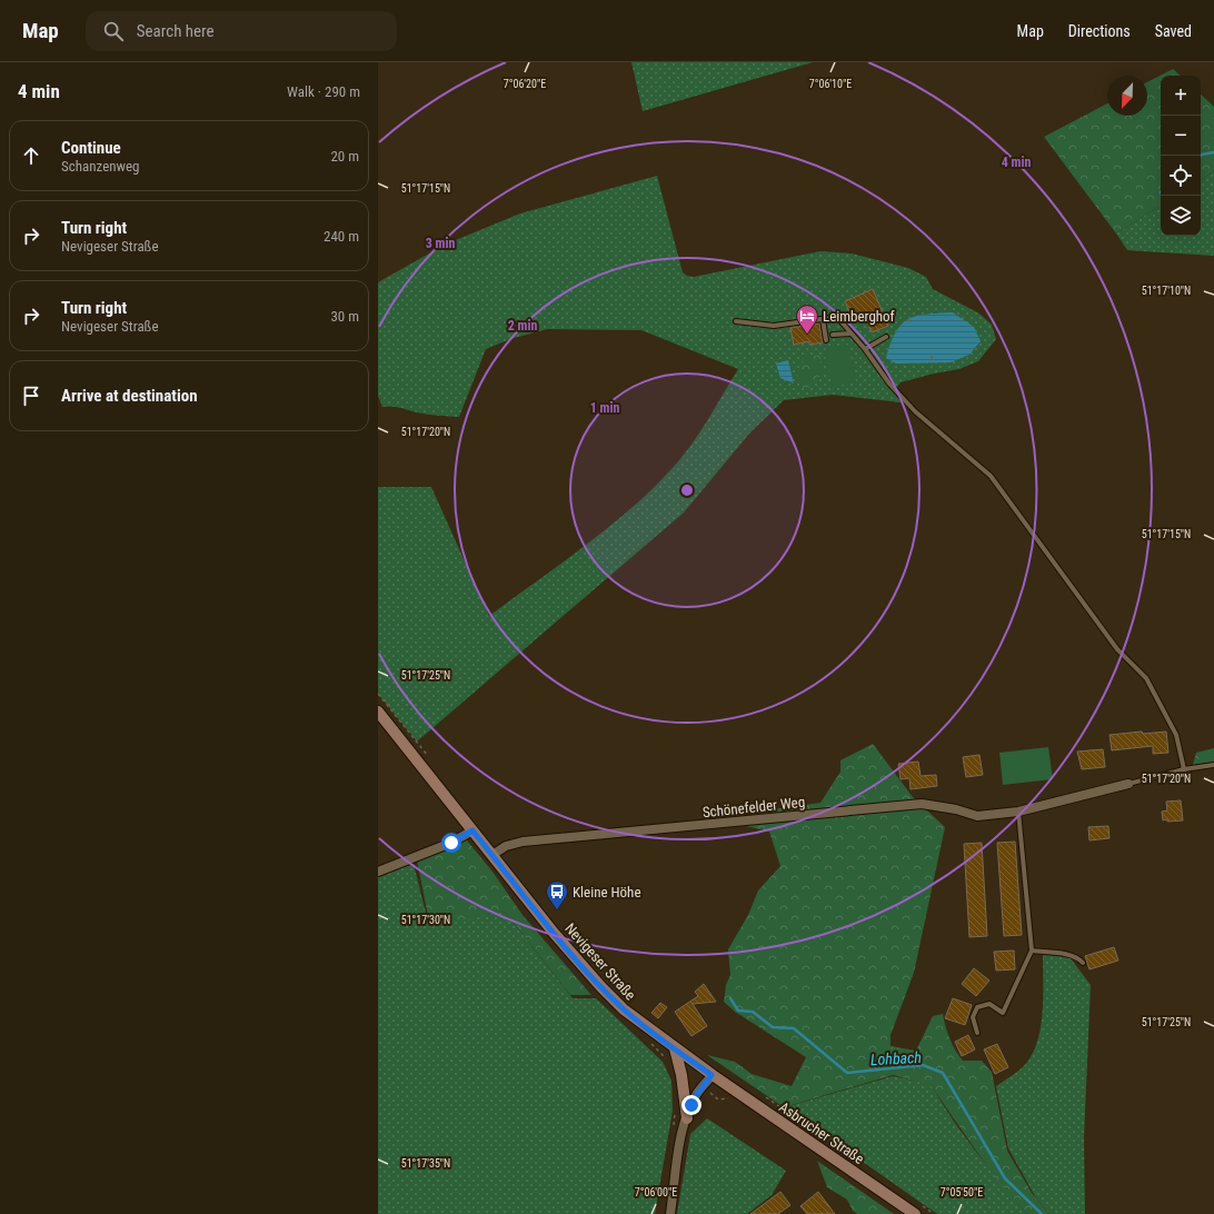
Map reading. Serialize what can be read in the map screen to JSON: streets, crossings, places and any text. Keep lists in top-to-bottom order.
{
  "streets": {
    "main road": ["Nevigeser Straße", "Asbrucher Straße"],
    "street": ["Schönefelder Weg"]
  },
  "crossings": [
    ["Schönefelder Weg", "Nevigeser Straße"],
    ["Nevigeser Straße", "Asbrucher Straße"]
  ],
  "water": ["Lohbach"],
  "places": {
    "hotel": ["Leimberghof"],
    "bus stop": ["Kleine Höhe"]
  },
  "north": "bottom left",
  "page": {
    "header": "Map",
    "search": "Search here",
    "nav": ["Map", "Directions", "Saved"],
    "heading": ["4 min", "Walk · 290 m"],
    "map_buttons": ["+", "−"],
    "list": [
      ["Continue", "Schanzenweg", "20 m"],
      ["Turn right", "Nevigeser Straße", "240 m"],
      ["Turn right", "Nevigeser Straße", "30 m"],
      "Arrive at destination"
    ]
  },
  "coordinates": [
    "7°06'10\"E",
    "7°06'20\"E",
    "51°17'15\"N",
    "51°17'10\"N",
    "51°17'20\"N",
    "51°17'25\"N",
    "51°17'30\"N",
    "51°17'35\"N",
    "7°06'00\"E",
    "7°05'50\"E"
  ],
  "rings": [
    "4 min",
    "3 min",
    "2 min",
    "1 min"
  ]
}
